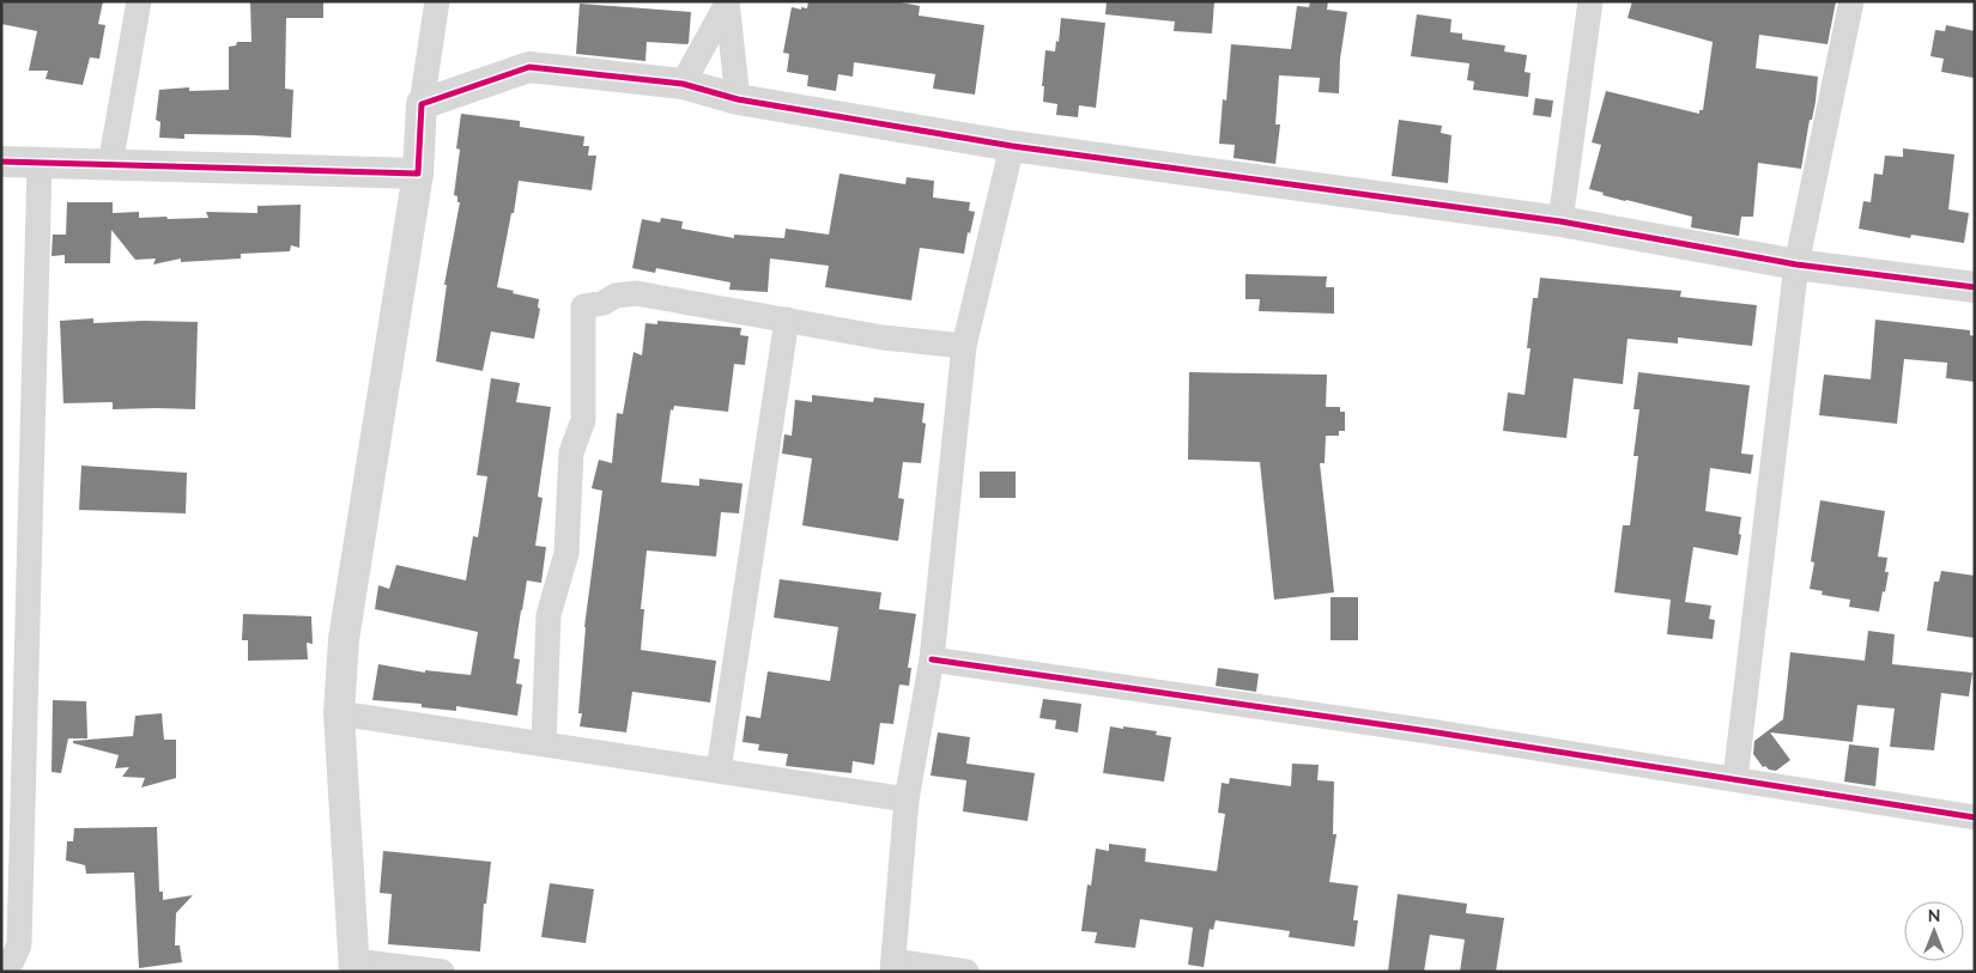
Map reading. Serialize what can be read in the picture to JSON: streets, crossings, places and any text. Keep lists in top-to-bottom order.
{
  "north": "top"
}
